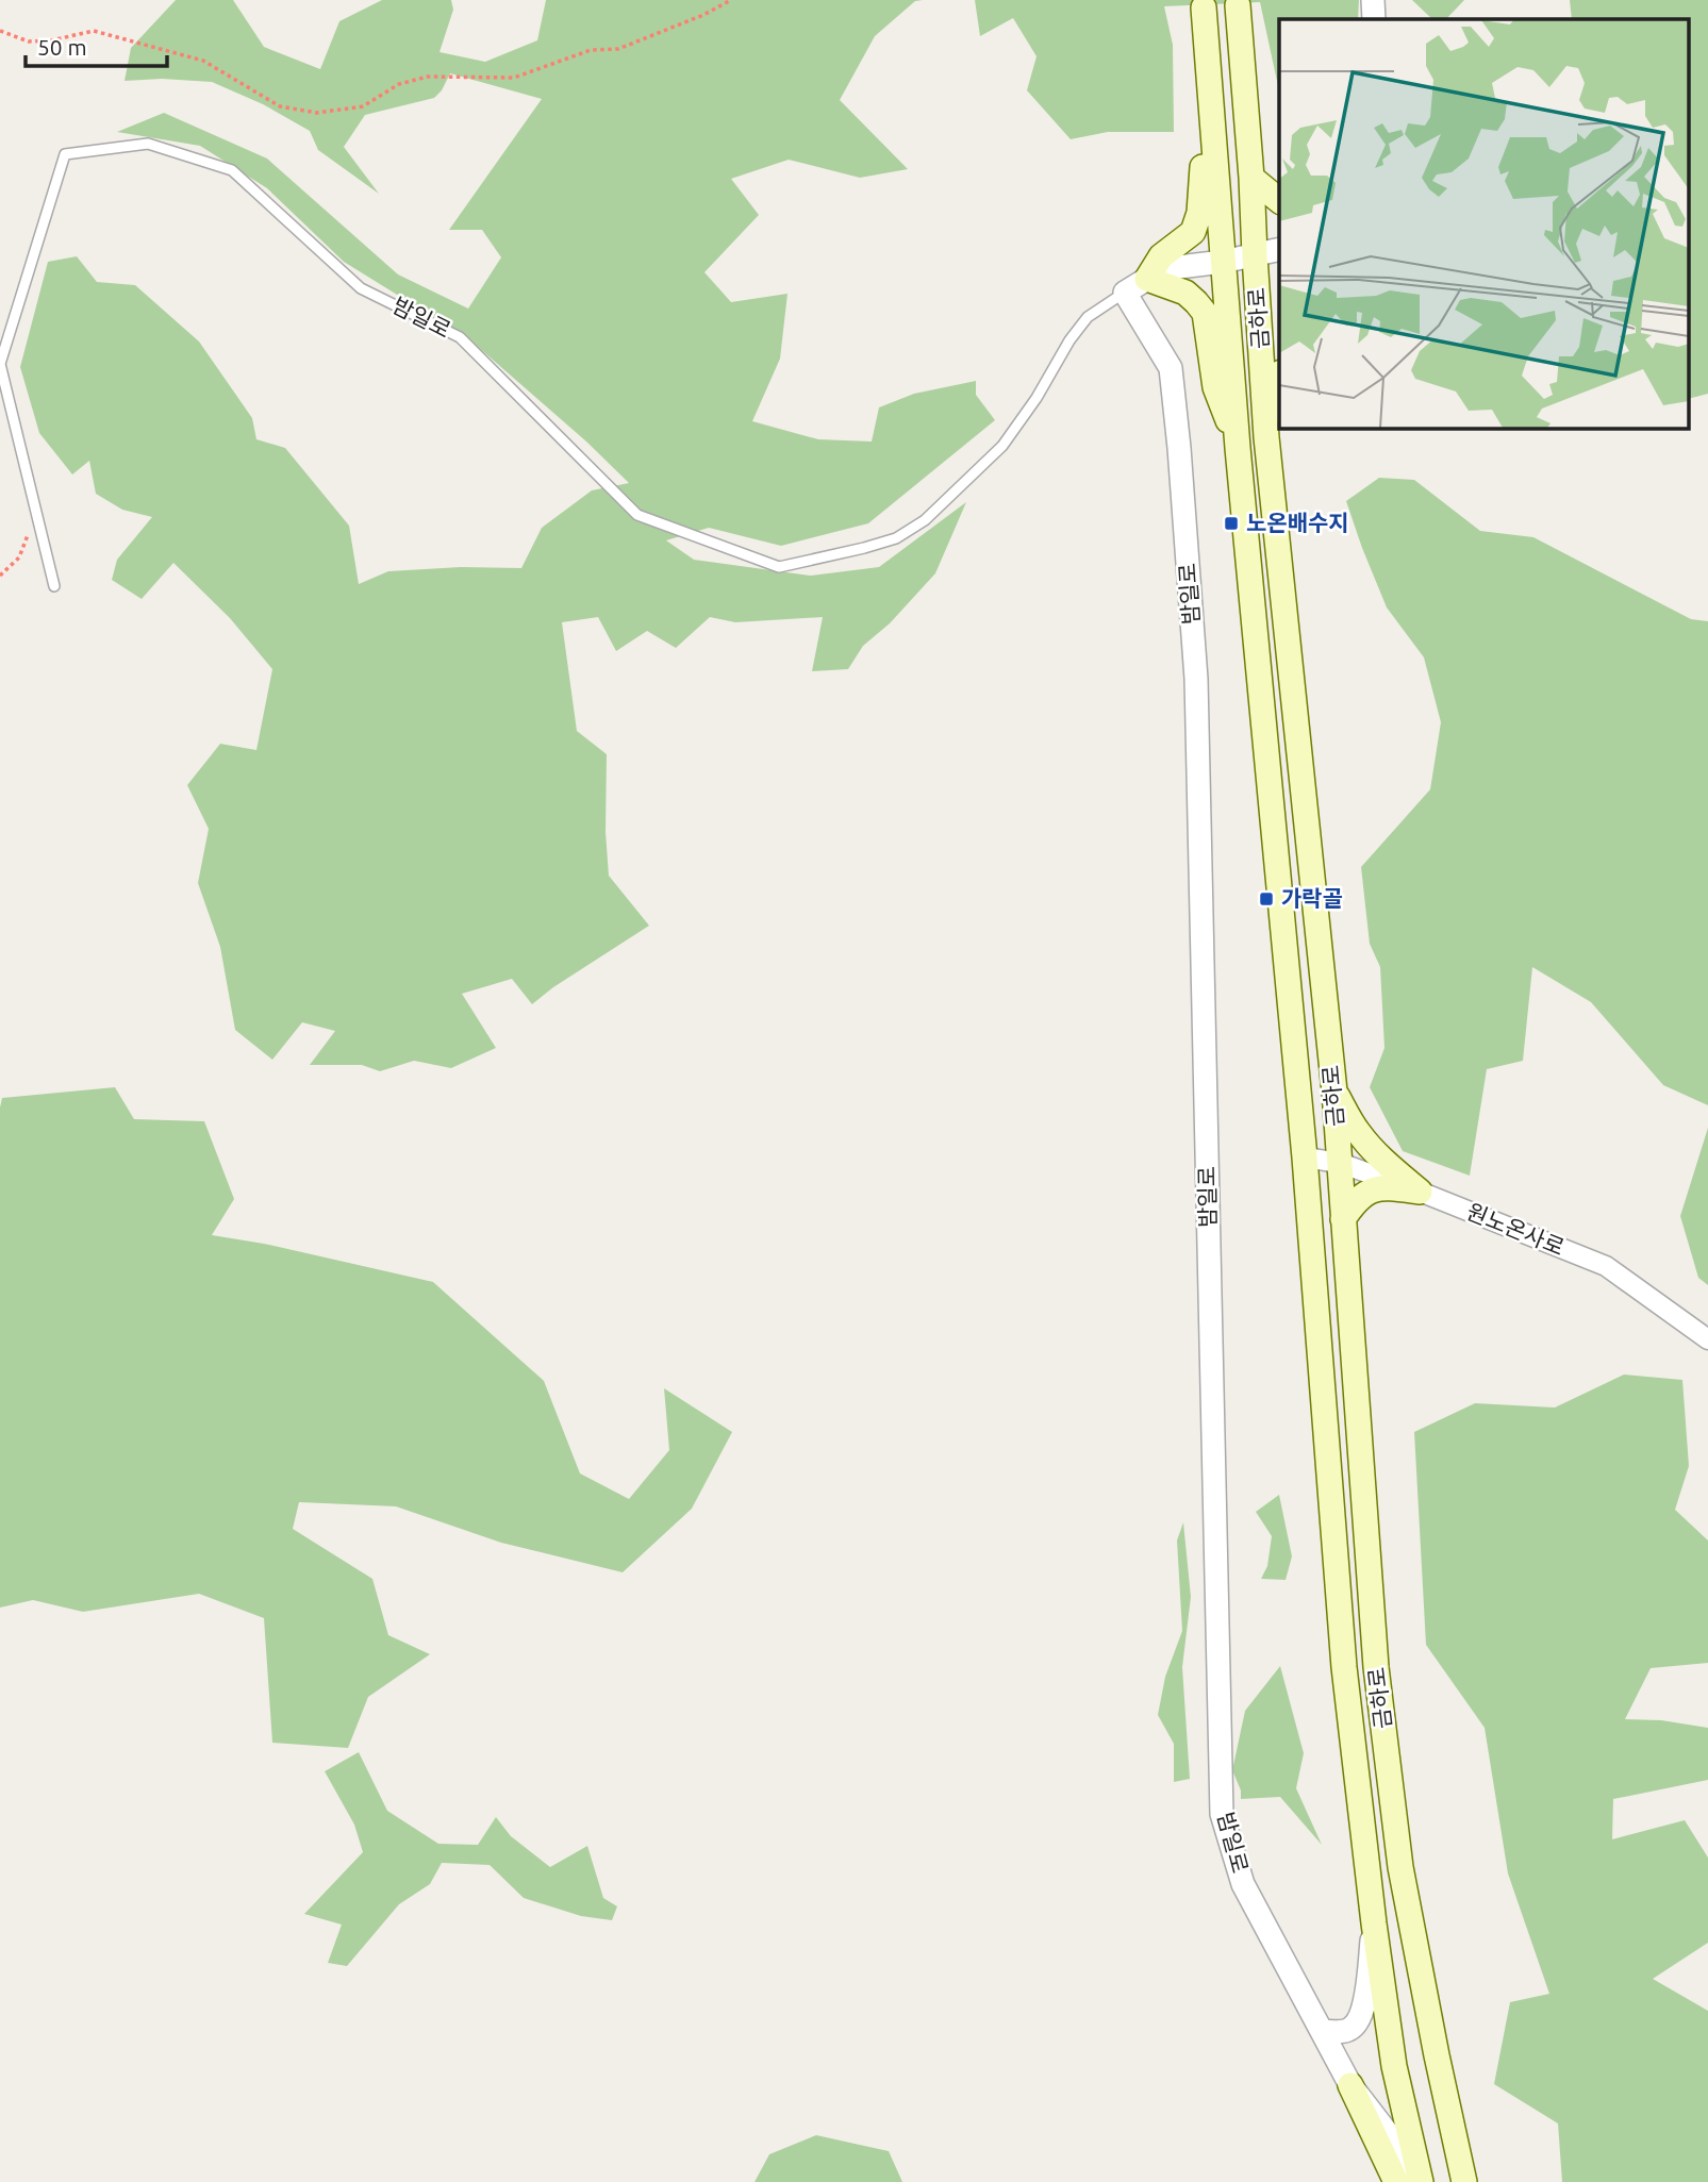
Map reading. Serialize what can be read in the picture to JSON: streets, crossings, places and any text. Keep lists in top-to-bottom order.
{
  "streets": {
    "main road": ["금하로"],
    "street": ["밤일로", "원노온사로"]
  },
  "crossings": [
    ["밤일로", "금하로"],
    ["금하로", "원노온사로"]
  ],
  "places": {
    "transit": ["노온배수지", "가락골"]
  },
  "scale_bar": "50 m"
}
